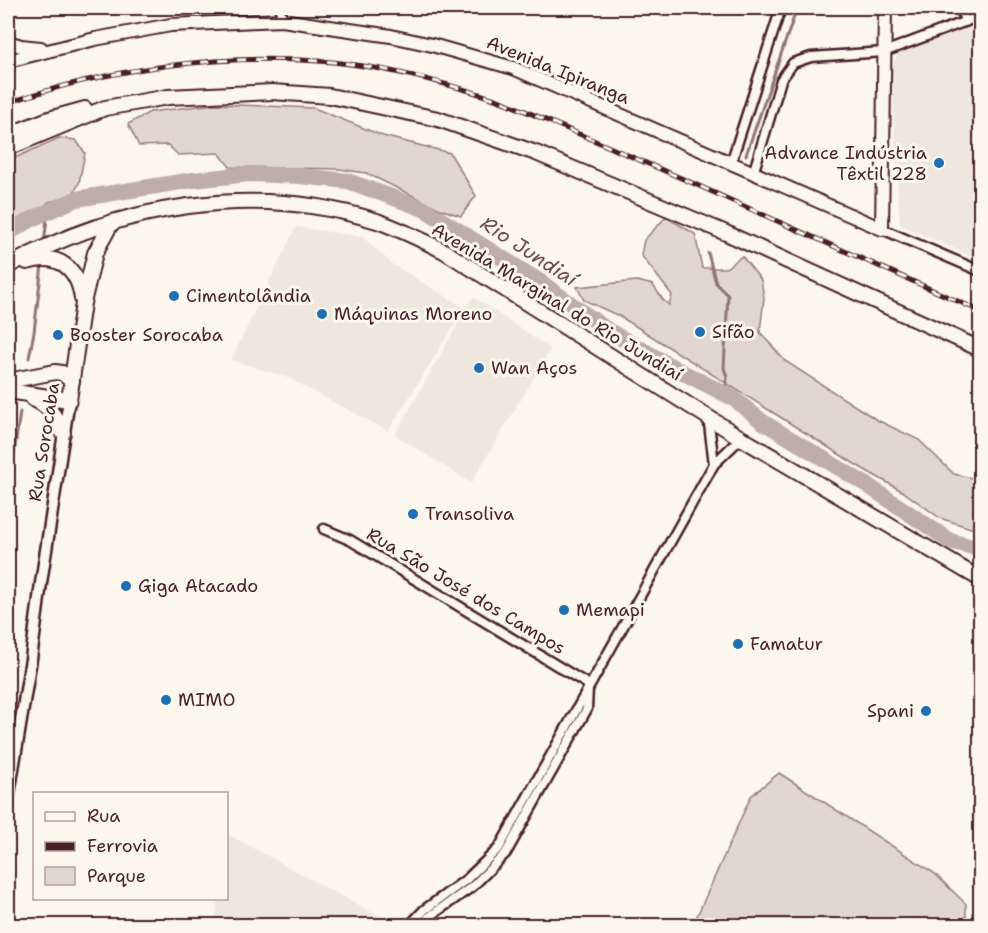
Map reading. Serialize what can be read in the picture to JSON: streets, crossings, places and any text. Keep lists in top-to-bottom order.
{
  "streets": {
    "main road": ["Avenida Ipiranga", "Avenida Marginal do Rio Jundiaí", "Rua Sorocaba"],
    "street": ["Rua São José dos Campos"]
  },
  "crossings": [
    ["Avenida Marginal do Rio Jundiaí", "Rua Sorocaba"]
  ],
  "water": ["Rio Jundiaí"],
  "places": [
    "Advance Indústria Têxtil 228",
    "Cimentolândia",
    "Máquinas Moreno",
    "Sifão",
    "Booster Sorocaba",
    "Wan Aços",
    "Transoliva",
    "Giga Atacado",
    "Memapi",
    "Famatur",
    "MIMO",
    "Spani"
  ],
  "legend": ["Rua", "Ferrovia", "Parque"]
}
